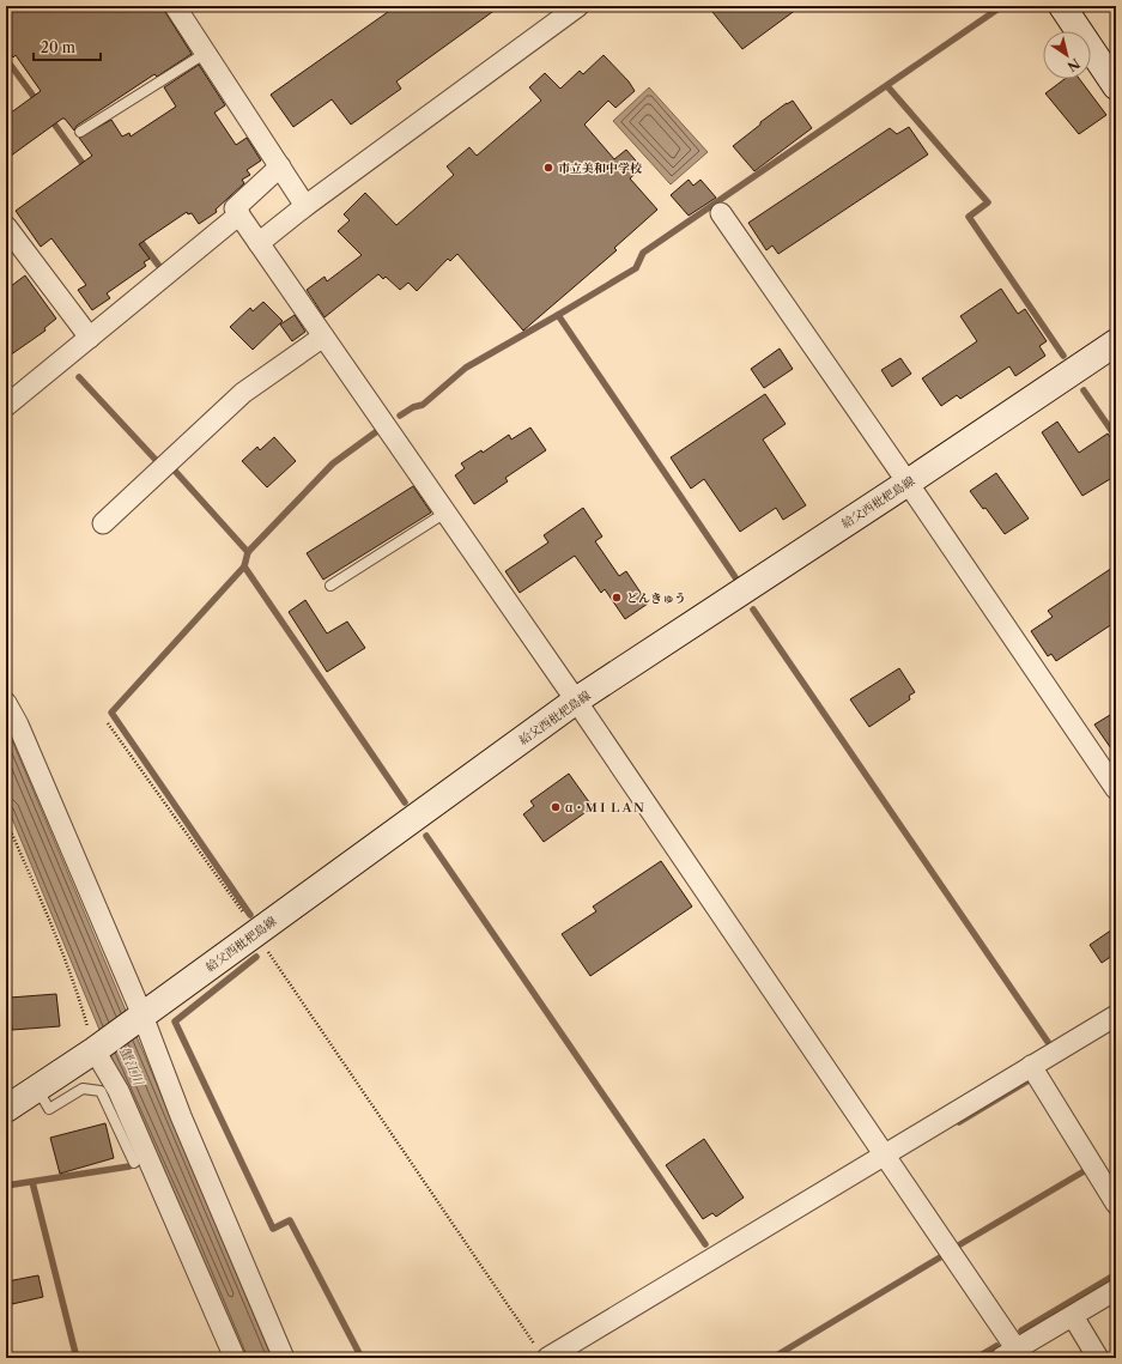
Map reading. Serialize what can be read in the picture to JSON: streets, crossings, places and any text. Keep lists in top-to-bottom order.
{
  "streets": {
    "main road": ["給父西枇杷島線"]
  },
  "water": ["蟹江川"],
  "places": ["市立美和中学校", "どんきゅう", "α・ＭＩＬＡＮ"],
  "scale_bar": "20 m",
  "north": "bottom right"
}
